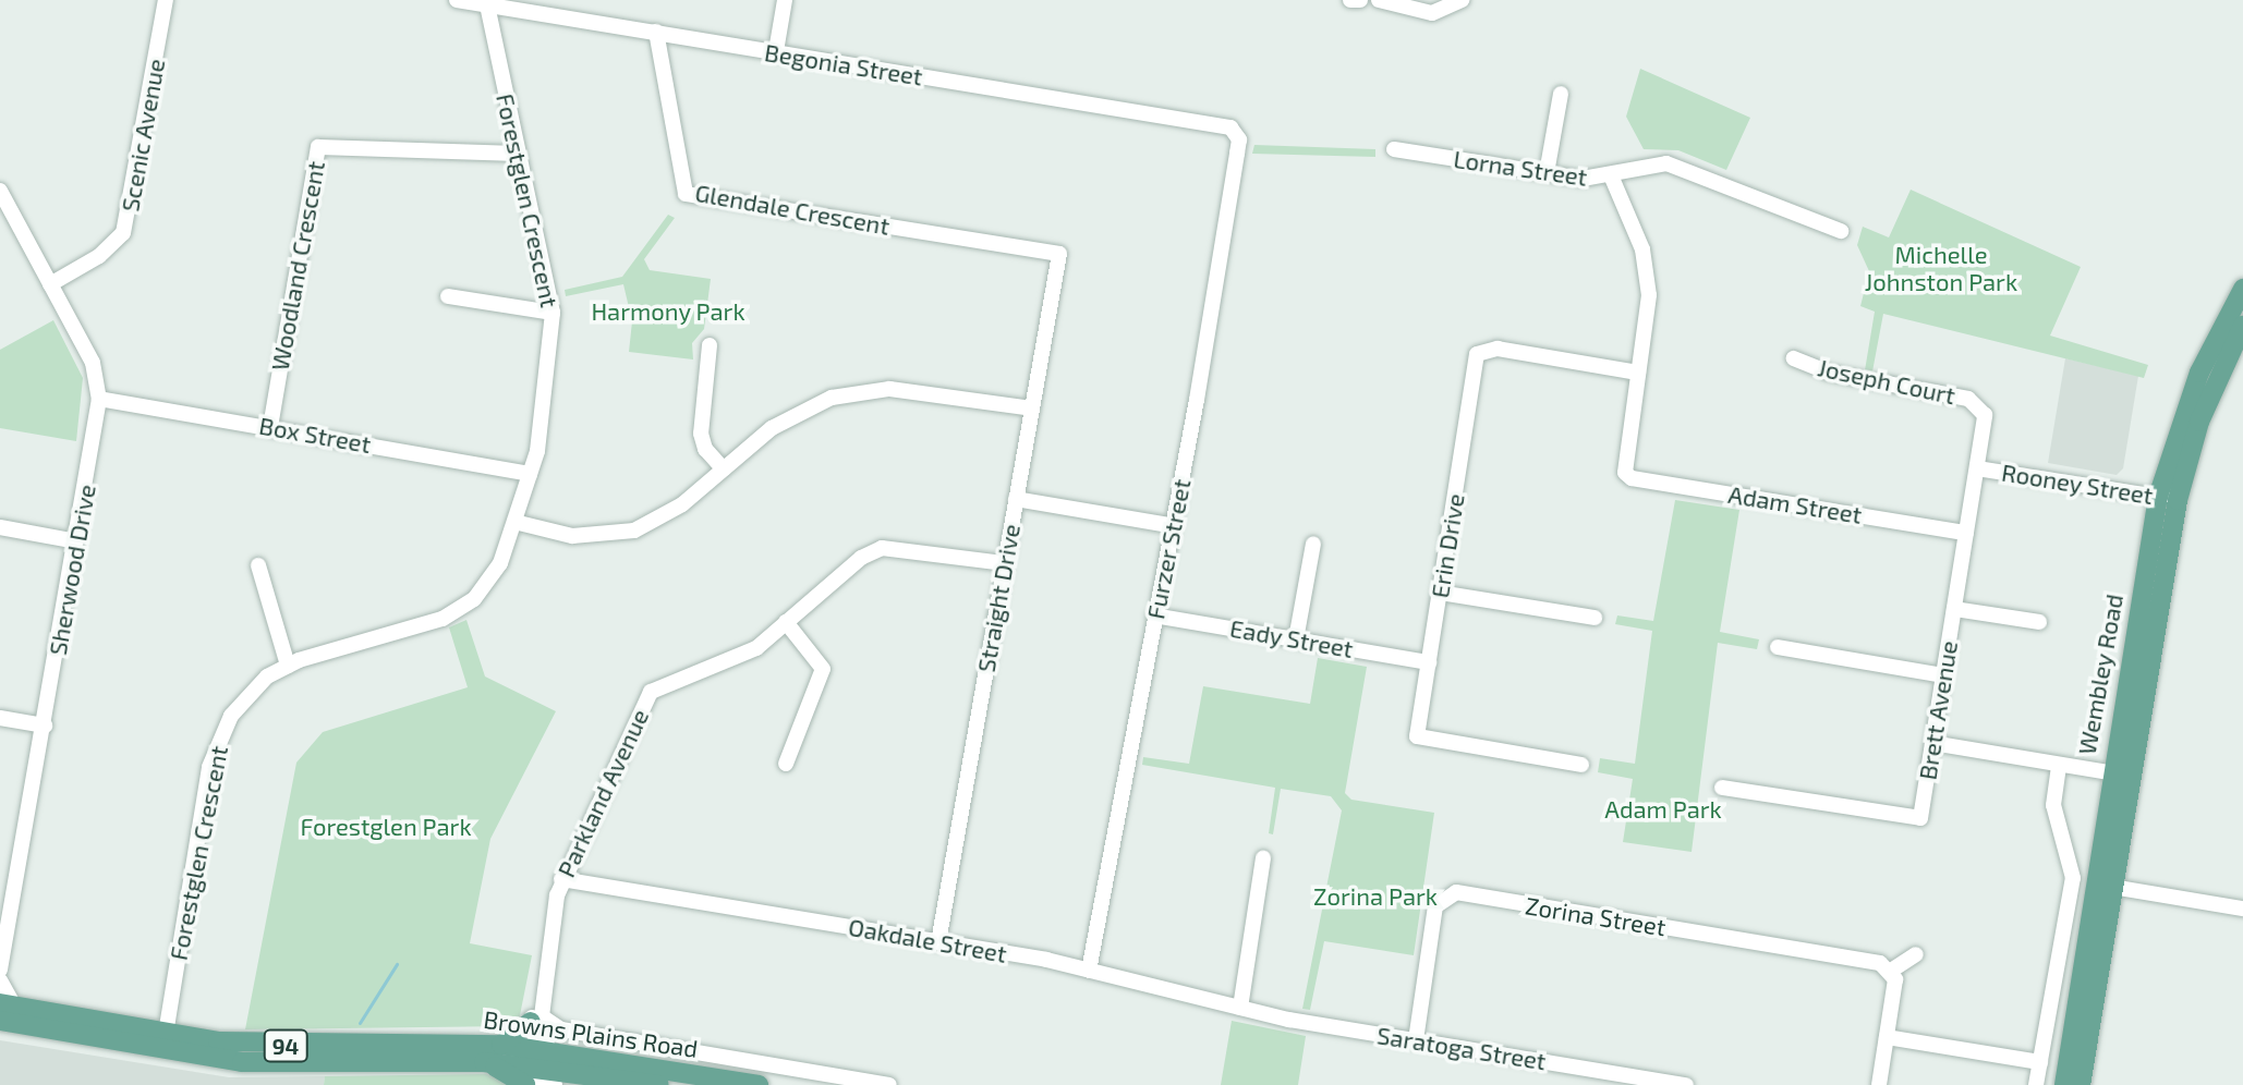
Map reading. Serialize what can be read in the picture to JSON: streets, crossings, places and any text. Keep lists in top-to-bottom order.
{
  "streets": {
    "main road": ["Wembley Road", "Browns Plains Road", "94"],
    "street": [
      "Begonia Street",
      "Scenic Avenue",
      "Lorna Street",
      "Forestglen Crescent",
      "Glendale Crescent",
      "Woodland Crescent",
      "Joseph Court",
      "Box Street",
      "Rooney Street",
      "Adam Street",
      "Erin Drive",
      "Furzer Street",
      "Sherwood Drive",
      "Straight Drive",
      "Eady Street",
      "Brett Avenue",
      "Parkland Avenue",
      "Zorina Street",
      "Oakdale Street",
      "Saratoga Street"
    ]
  },
  "crossings": [
    ["Begonia Street", "Forestglen Crescent"],
    ["Begonia Street", "Glendale Crescent"],
    ["Begonia Street", "Furzer Street"],
    ["Scenic Avenue", "Sherwood Drive"],
    ["Lorna Street", "Adam Street"],
    ["Forestglen Crescent", "Woodland Crescent"],
    ["Forestglen Crescent", "Box Street"],
    ["Forestglen Crescent", "Browns Plains Road"],
    ["Glendale Crescent", "Straight Drive"],
    ["Woodland Crescent", "Box Street"],
    ["Joseph Court", "Brett Avenue"],
    ["Box Street", "Sherwood Drive"],
    ["Rooney Street", "Wembley Road"],
    ["Rooney Street", "Brett Avenue"],
    ["Adam Street", "Erin Drive"],
    ["Adam Street", "Brett Avenue"],
    ["Erin Drive", "Eady Street"],
    ["Furzer Street", "Eady Street"],
    ["Furzer Street", "Oakdale Street"],
    ["Straight Drive", "Parkland Avenue"],
    ["Straight Drive", "Oakdale Street"],
    ["Parkland Avenue", "Oakdale Street"],
    ["Parkland Avenue", "Browns Plains Road"],
    ["Zorina Street", "Saratoga Street"],
    ["Oakdale Street", "Saratoga Street"]
  ],
  "parks": [
    "Michelle Johnston Park",
    "Harmony Park",
    "Adam Park",
    "Forestglen Park",
    "Zorina Park"
  ]
}
